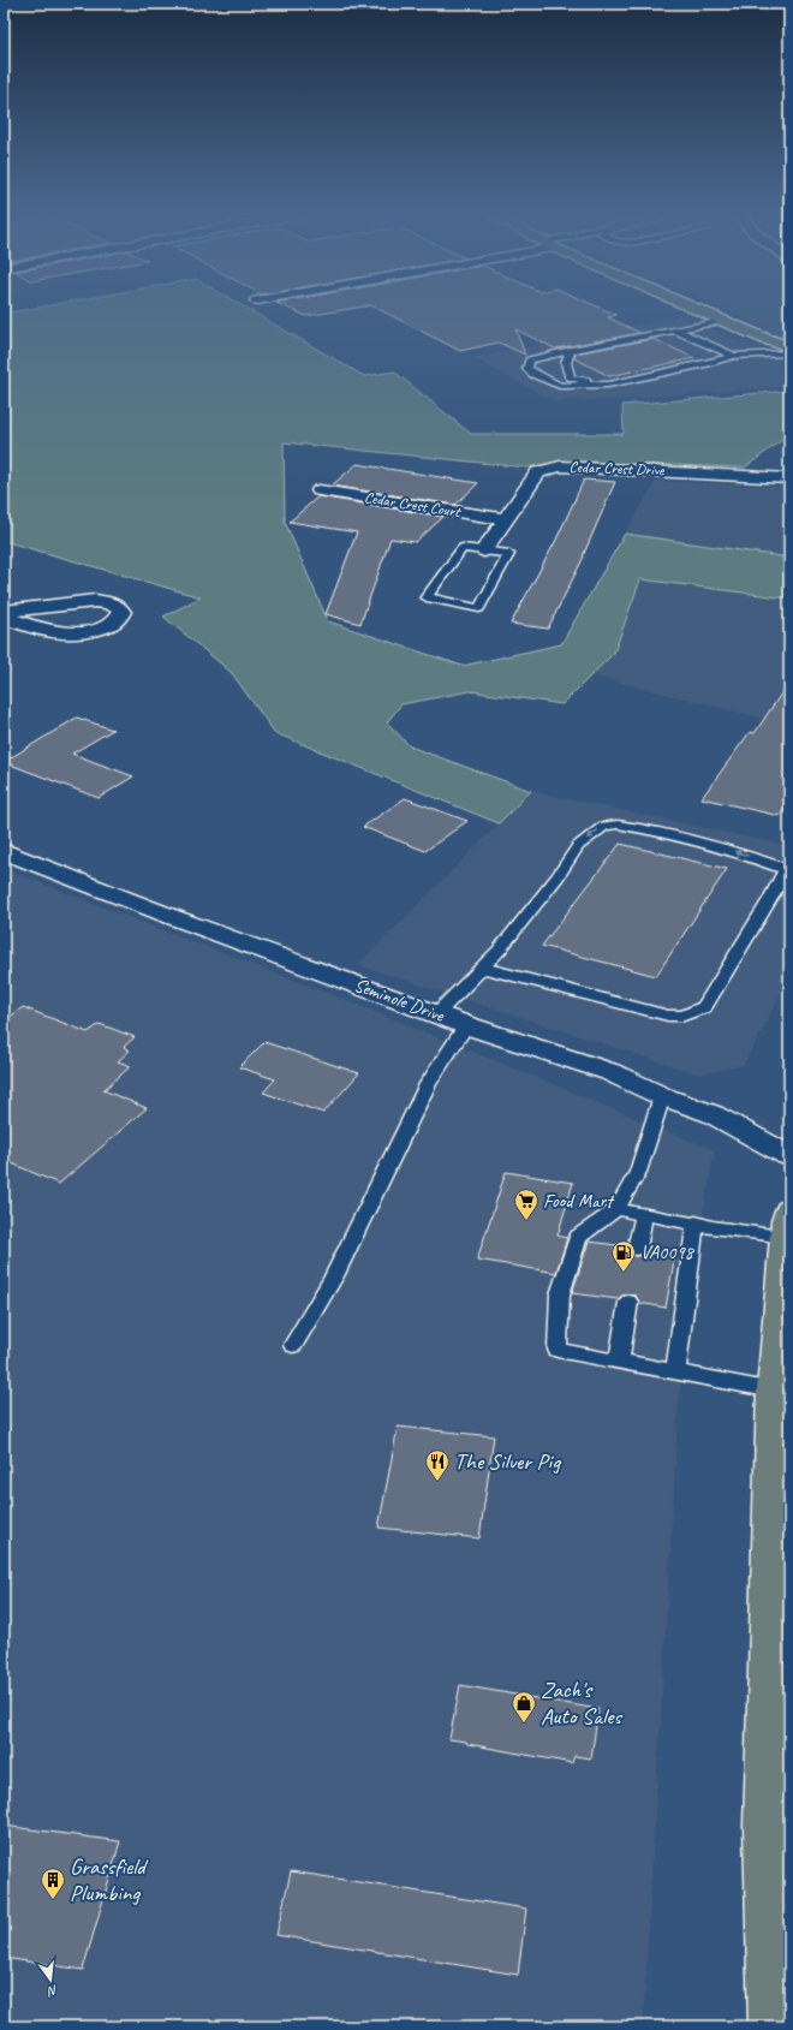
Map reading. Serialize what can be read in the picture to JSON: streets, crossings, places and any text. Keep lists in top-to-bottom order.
{
  "streets": {
    "street": ["Cedar Crest Drive", "Cedar Crest Court", "Seminole Drive"]
  },
  "crossings": [
    ["Cedar Crest Drive", "Cedar Crest Court"]
  ],
  "places": {
    "supermarket": ["Food Mart"],
    "fuel station": ["VA0098"],
    "restaurant": ["The Silver Pig"],
    "shop": ["Zach's Auto Sales"],
    "building": ["Grassfield Plumbing"]
  },
  "north": "bottom"
}
